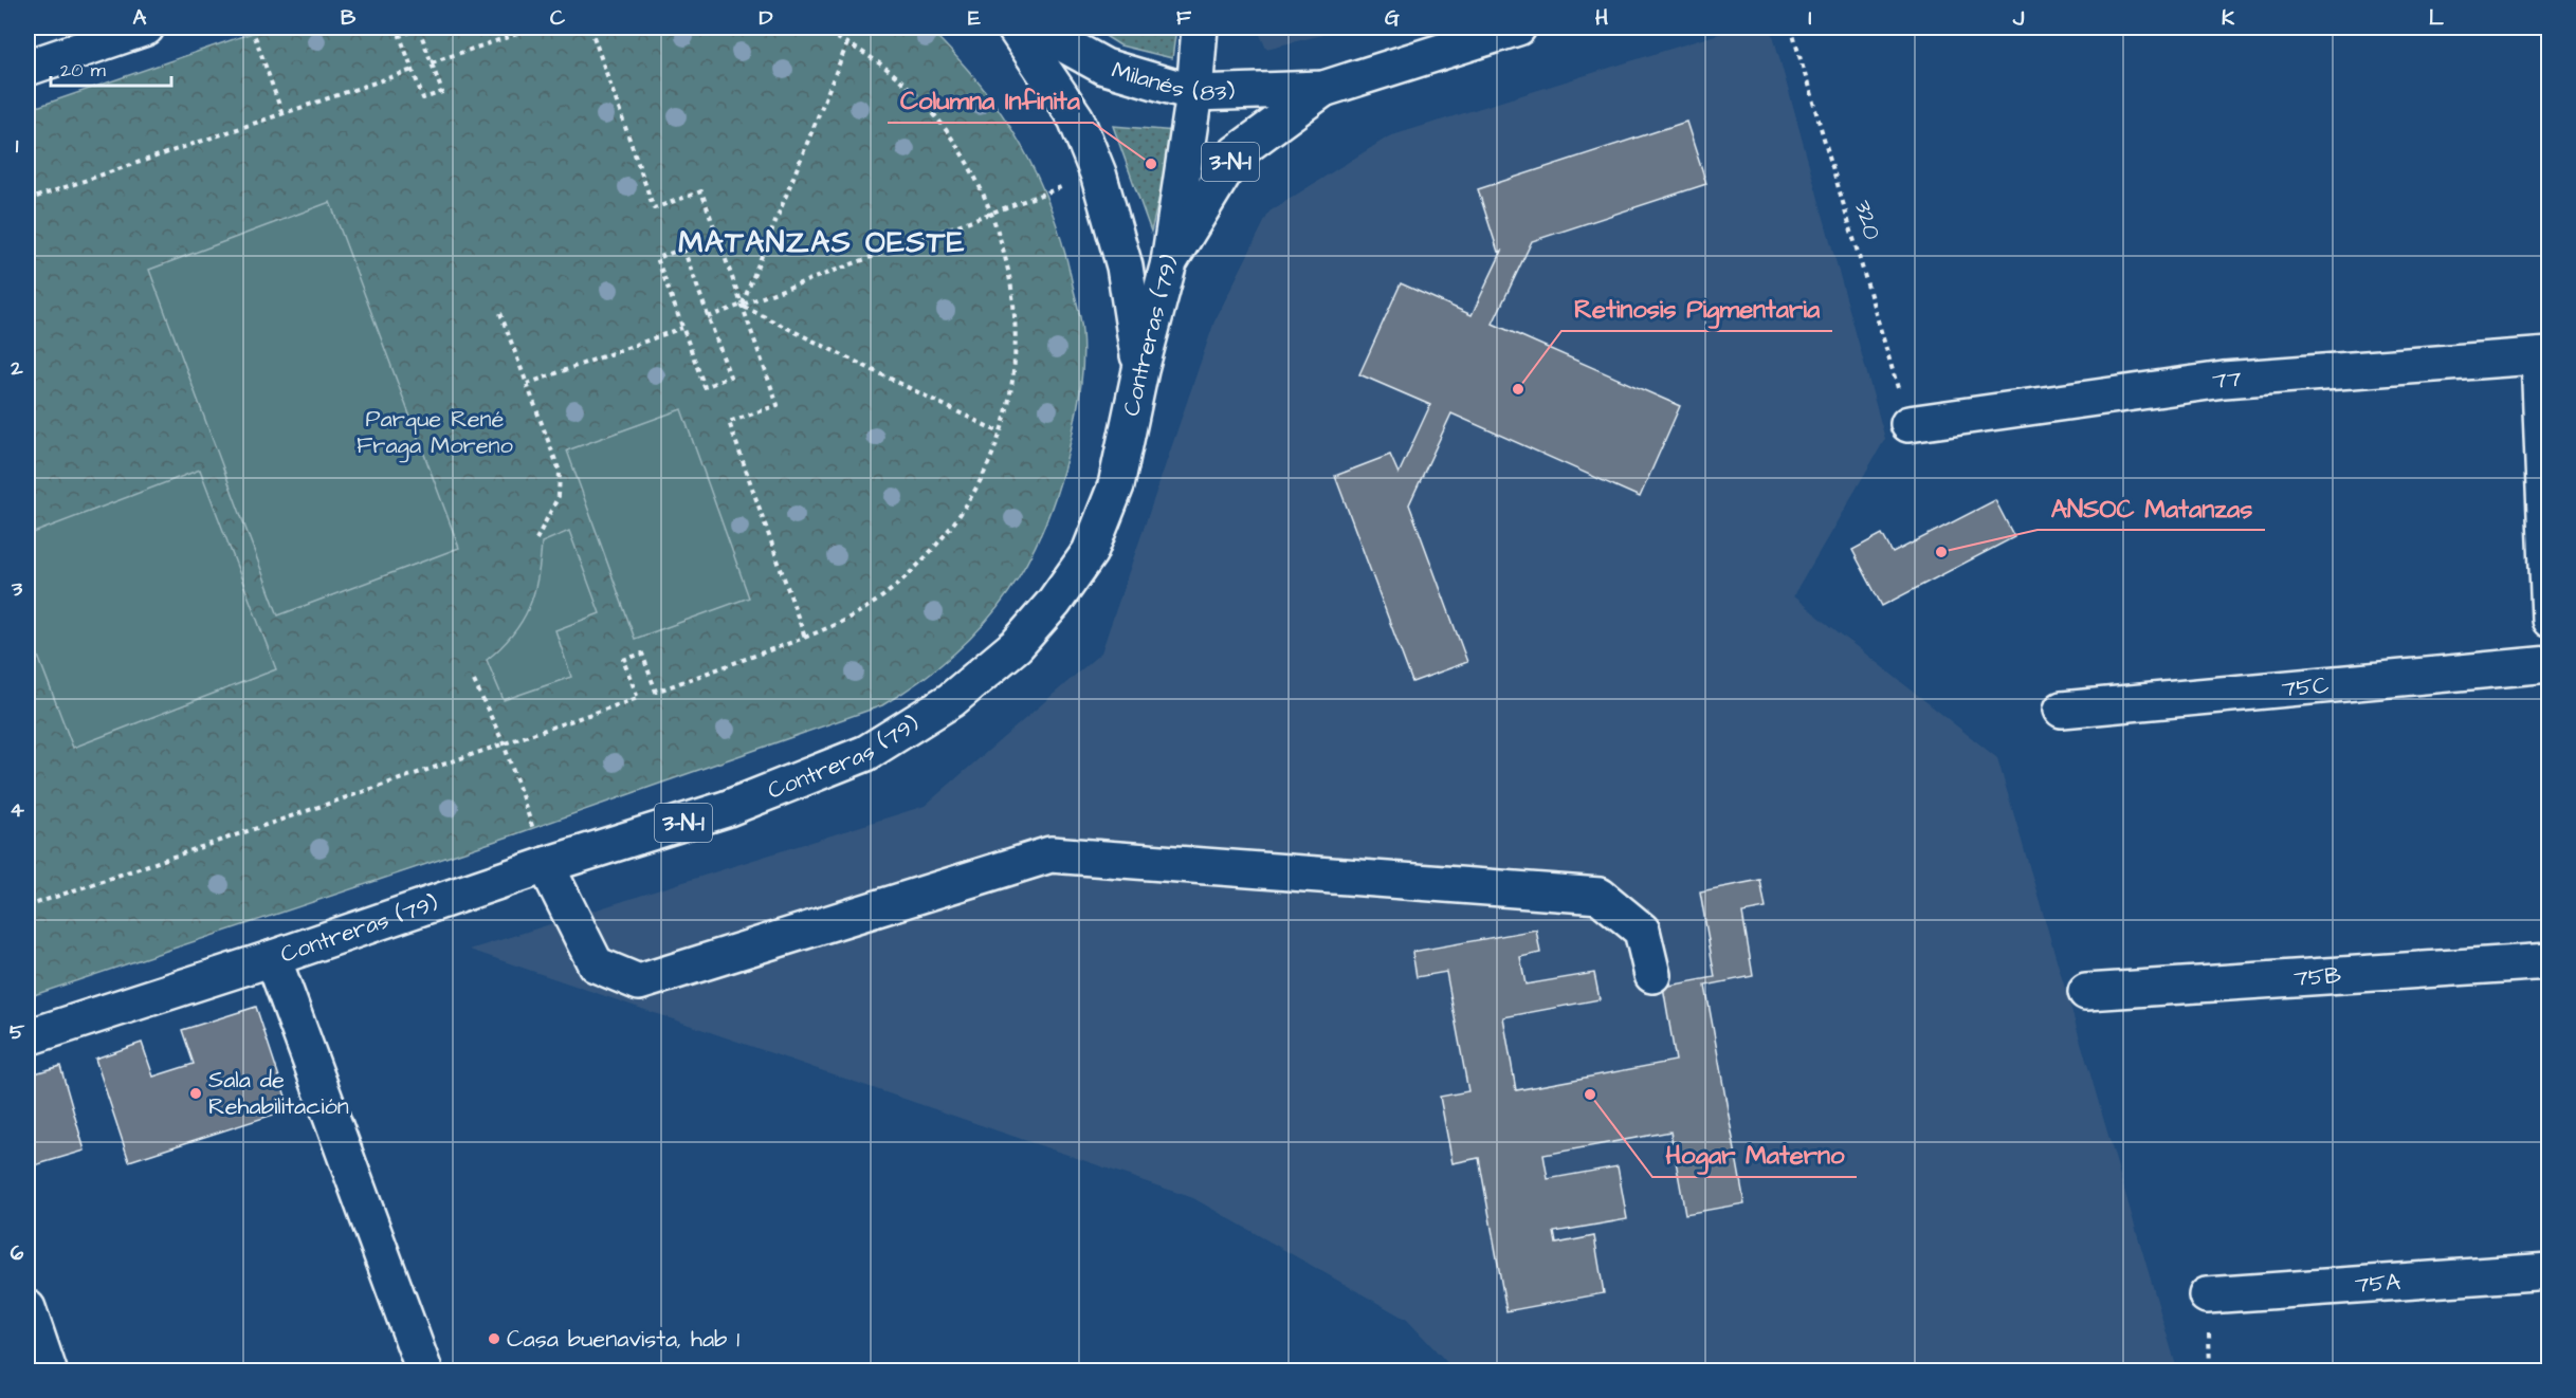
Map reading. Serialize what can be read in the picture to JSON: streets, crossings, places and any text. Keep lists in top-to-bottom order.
{
  "streets": {
    "main road": [
      "Milanés (83)",
      "3-N-1",
      "Contreras (79)",
      "77",
      "75C",
      "75B",
      "75A"
    ],
    "path": ["320"]
  },
  "crossings": [
    ["Milanés (83)", "3-N-1"],
    ["Milanés (83)", "Contreras (79)"],
    ["3-N-1", "Contreras (79)"],
    ["320", "77"]
  ],
  "districts": ["MATANZAS OESTE"],
  "parks": ["Parque René Fraga Moreno"],
  "places": [
    "Columna Infinita",
    "Retinosis Pigmentaria",
    "ANSOC Matanzas",
    "Sala de Rehabilitación",
    "Hogar Materno",
    "Casa buenavista, hab 1"
  ],
  "scale_bar": "20 m",
  "grid": {
    "columns": [
      "A",
      "B",
      "C",
      "D",
      "E",
      "F",
      "G",
      "H",
      "I",
      "J",
      "K",
      "L"
    ],
    "rows": [
      "1",
      "2",
      "3",
      "4",
      "5",
      "6"
    ]
  }
}
